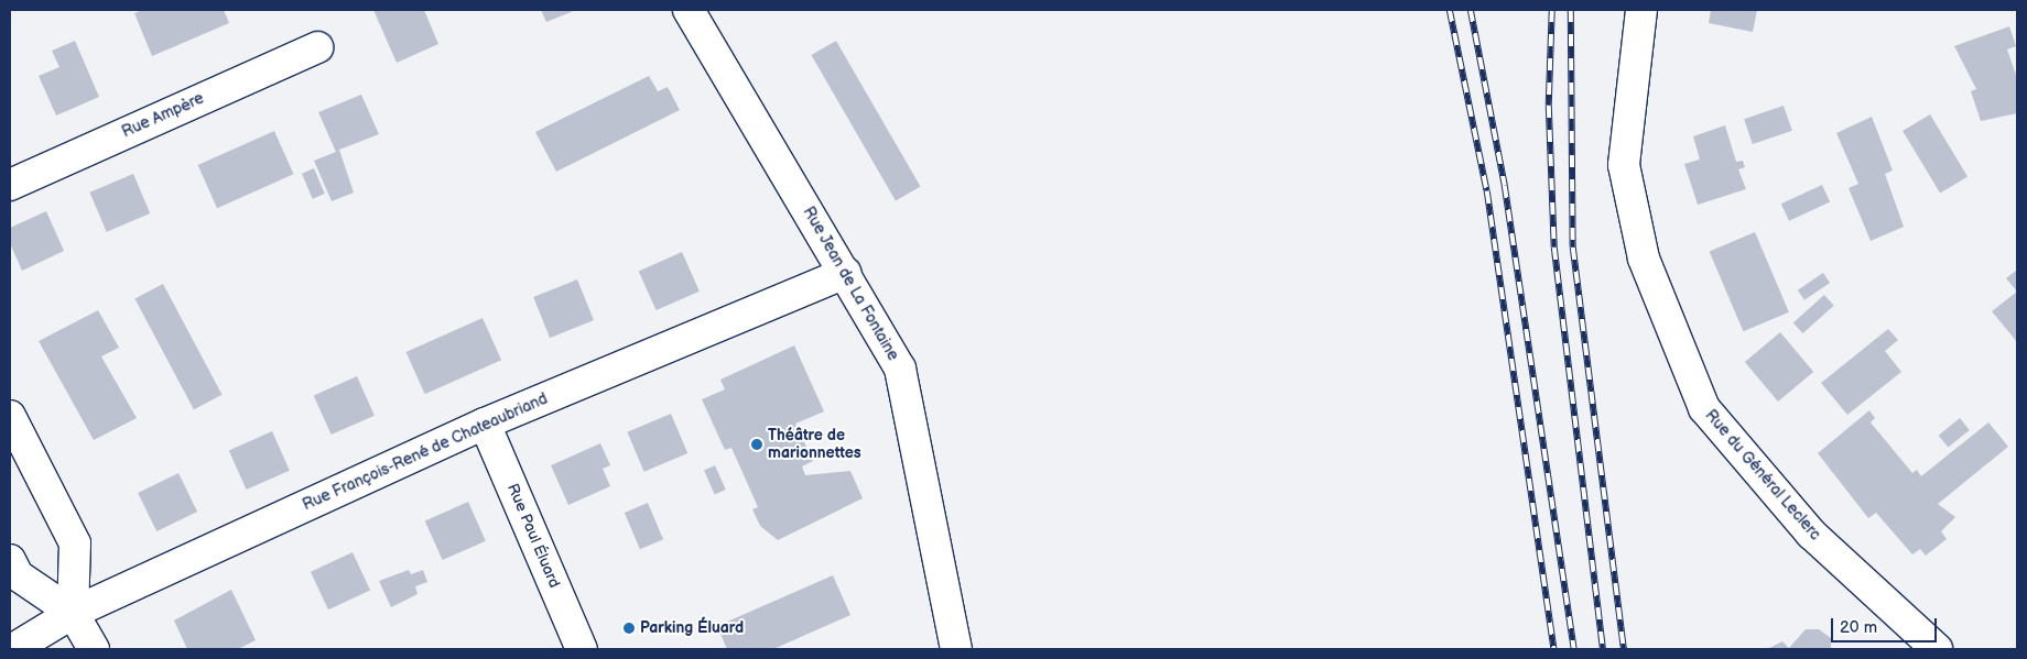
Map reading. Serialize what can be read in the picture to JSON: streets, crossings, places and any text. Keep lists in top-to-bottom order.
{
  "streets": {
    "street": [
      "Rue Ampère",
      "Rue Jean de La Fontaine",
      "Rue François-René de Chateaubriand",
      "Rue du Général Leclerc",
      "Rue Paul Éluard"
    ]
  },
  "crossings": [
    ["Rue Jean de La Fontaine", "Rue François-René de Chateaubriand"],
    ["Rue François-René de Chateaubriand", "Rue Paul Éluard"]
  ],
  "places": ["Théâtre de marionnettes", "Parking Éluard"],
  "scale_bar": "20 m"
}
